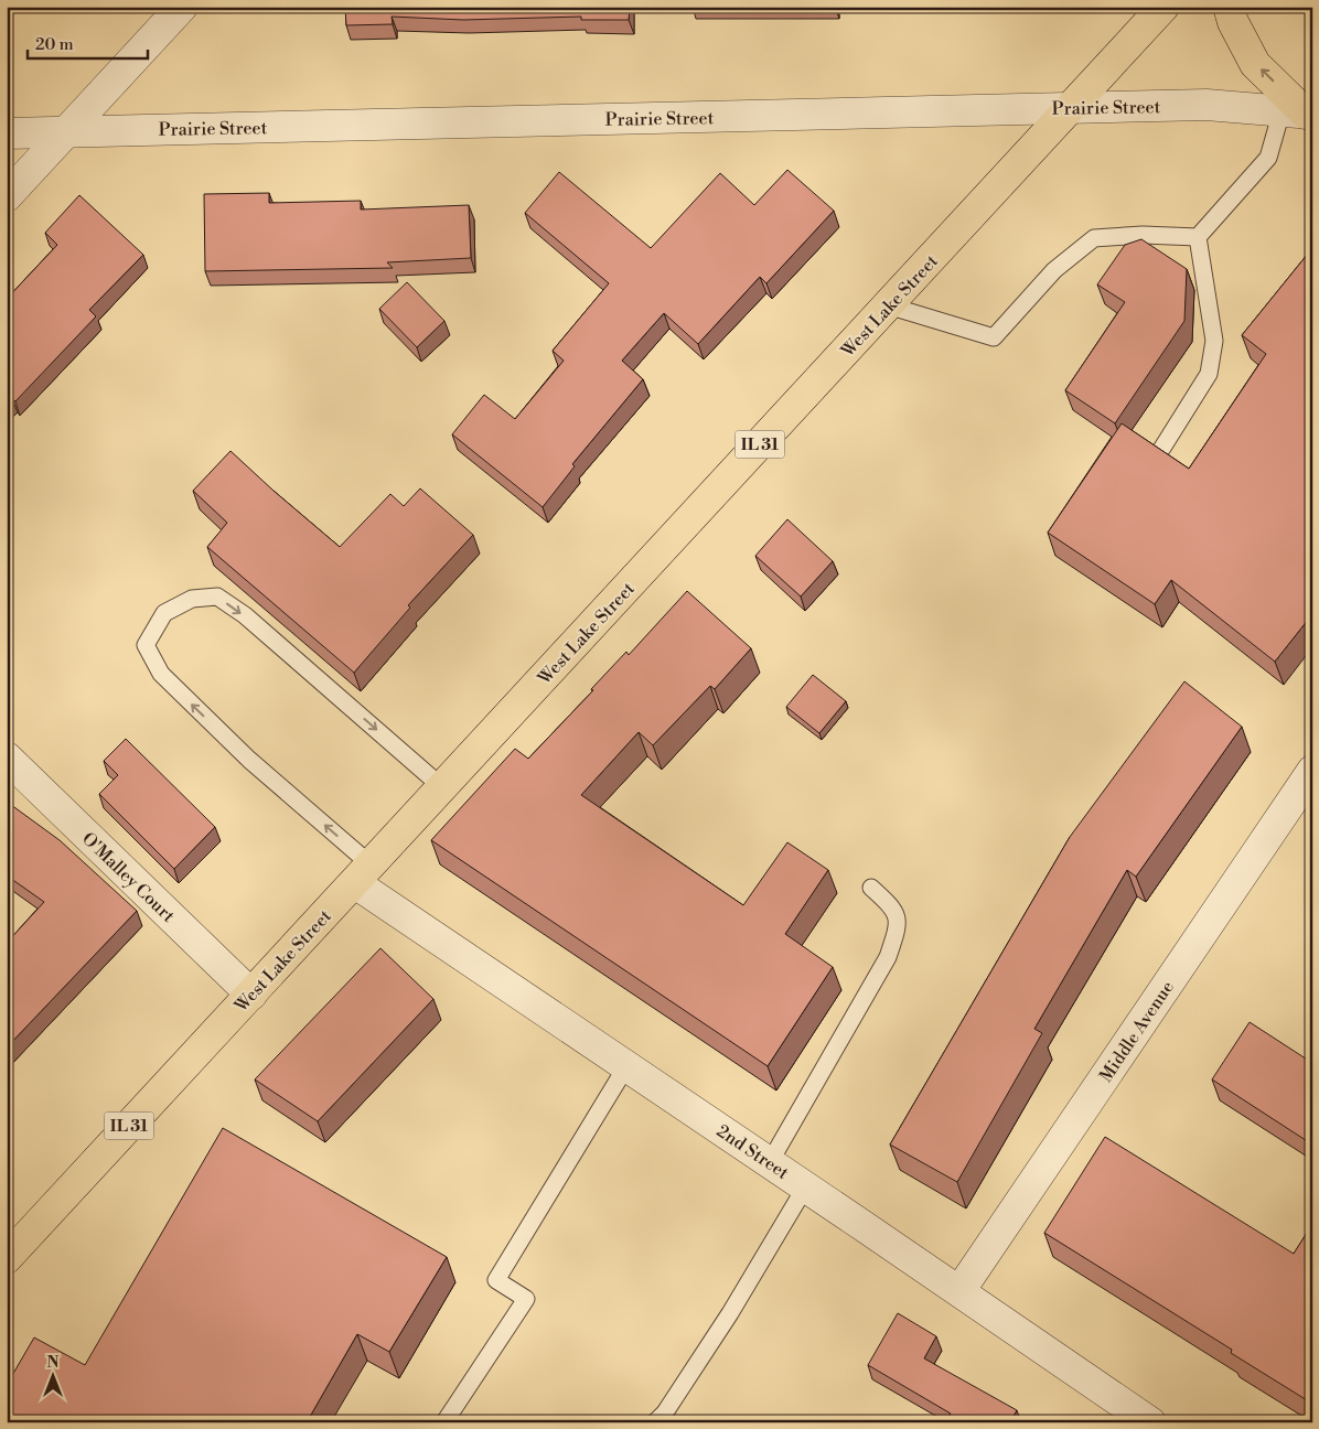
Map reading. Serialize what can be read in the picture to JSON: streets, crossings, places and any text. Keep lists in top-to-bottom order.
{
  "streets": {
    "main road": ["West Lake Street", "IL 31"],
    "street": [
      "Prairie Street",
      "O'Malley Court",
      "Middle Avenue",
      "2nd Street"
    ]
  },
  "crossings": [
    ["Prairie Street", "West Lake Street"],
    ["West Lake Street", "O'Malley Court"],
    ["West Lake Street", "2nd Street"],
    ["Middle Avenue", "2nd Street"]
  ],
  "scale_bar": "20 m",
  "north": "top"
}
